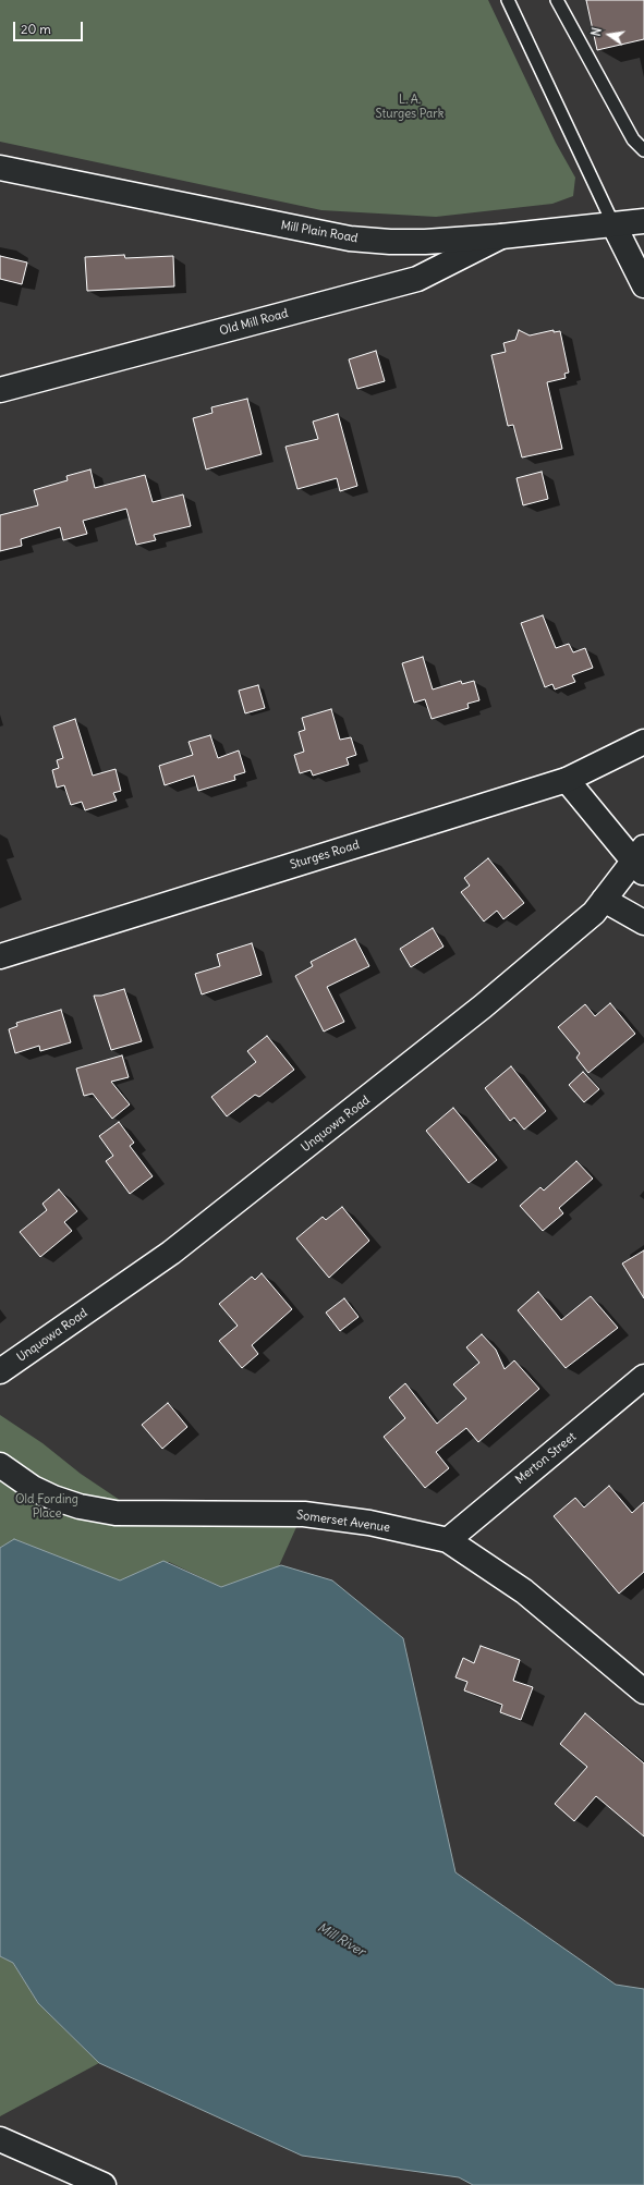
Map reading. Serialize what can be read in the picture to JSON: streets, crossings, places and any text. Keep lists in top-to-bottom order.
{
  "streets": {
    "street": [
      "Mill Plain Road",
      "Old Mill Road",
      "Sturges Road",
      "Unquowa Road",
      "Merton Street",
      "Somerset Avenue"
    ]
  },
  "crossings": [
    ["Mill Plain Road", "Old Mill Road"],
    ["Merton Street", "Somerset Avenue"]
  ],
  "water": ["Mill River"],
  "parks": ["L. A. Sturges Park", "Old Fording Place"],
  "scale_bar": "20 m",
  "north": "left"
}
